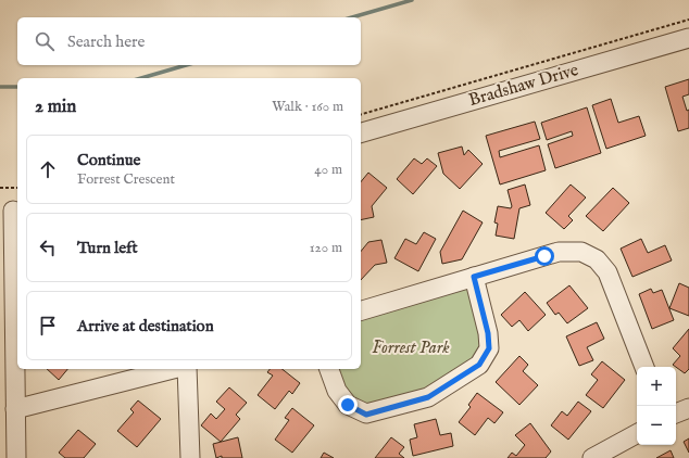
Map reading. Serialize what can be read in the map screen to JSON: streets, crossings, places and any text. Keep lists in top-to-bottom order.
{
  "streets": {
    "street": ["Bradshaw Drive"]
  },
  "parks": ["Forrest Park"],
  "page": {
    "search": "Search here",
    "heading": ["2 min", "Walk · 160 m"],
    "list": [
      ["Continue", "Forrest Crescent", "40 m"],
      ["Turn left", "120 m"],
      "Arrive at destination"
    ],
    "map_buttons": ["+", "−"]
  }
}
